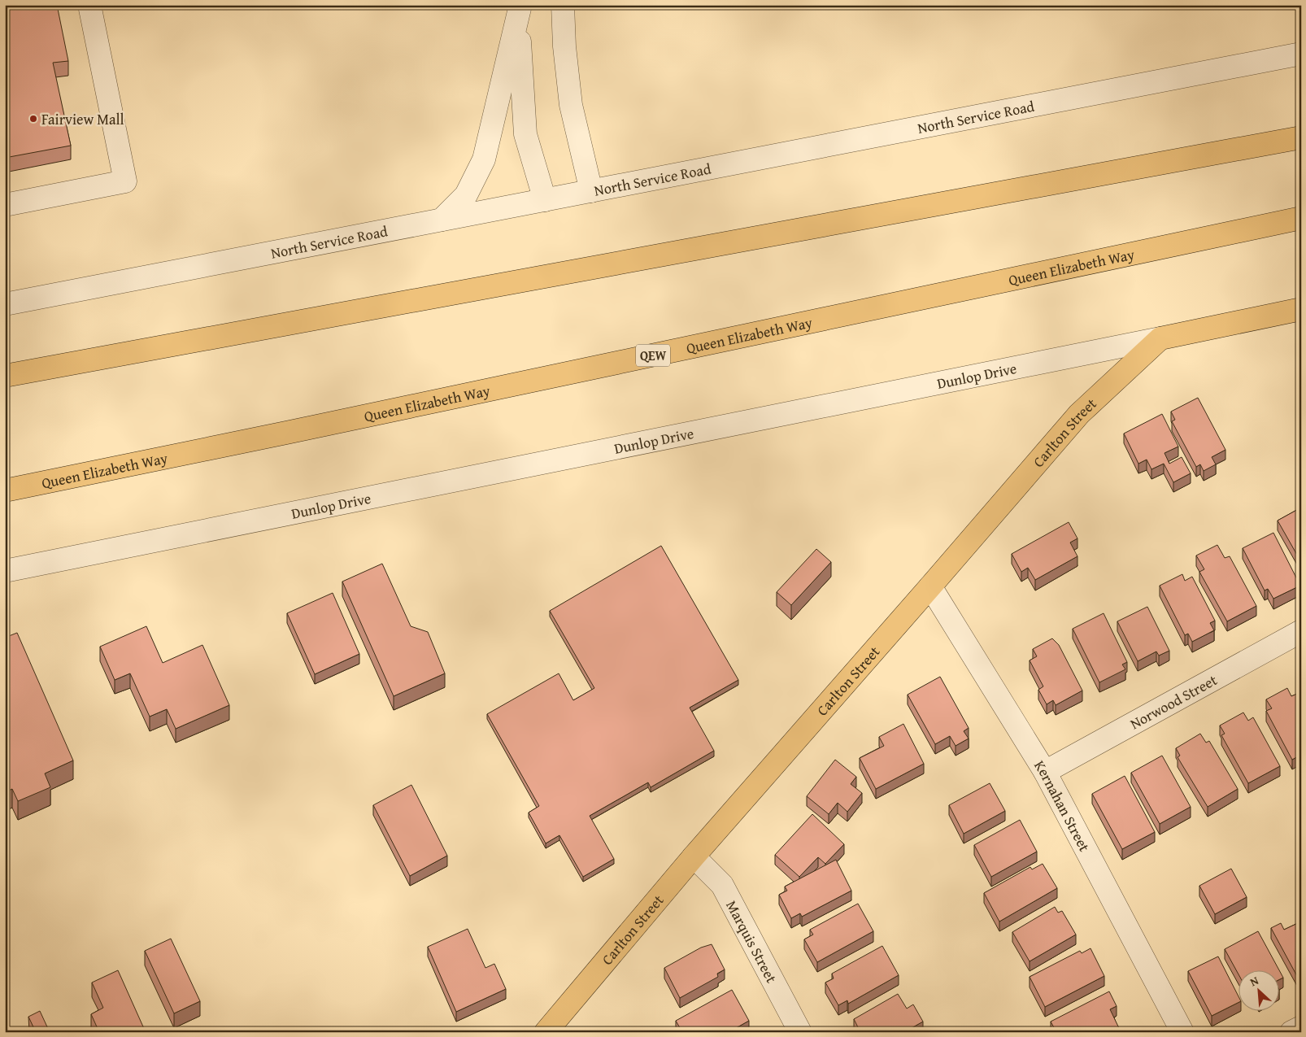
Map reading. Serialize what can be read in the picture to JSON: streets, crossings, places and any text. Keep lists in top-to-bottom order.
{
  "streets": {
    "main road": [
      "Queen Elizabeth Way",
      "QEW",
      "Dunlop Drive",
      "Carlton Street"
    ],
    "street": [
      "North Service Road",
      "Norwood Street",
      "Kernahan Street",
      "Marquis Street"
    ]
  },
  "crossings": [
    ["Dunlop Drive", "Carlton Street"],
    ["Carlton Street", "Kernahan Street"],
    ["Carlton Street", "Marquis Street"],
    ["Norwood Street", "Kernahan Street"]
  ],
  "places": ["Fairview Mall"],
  "north": "top left"
}
